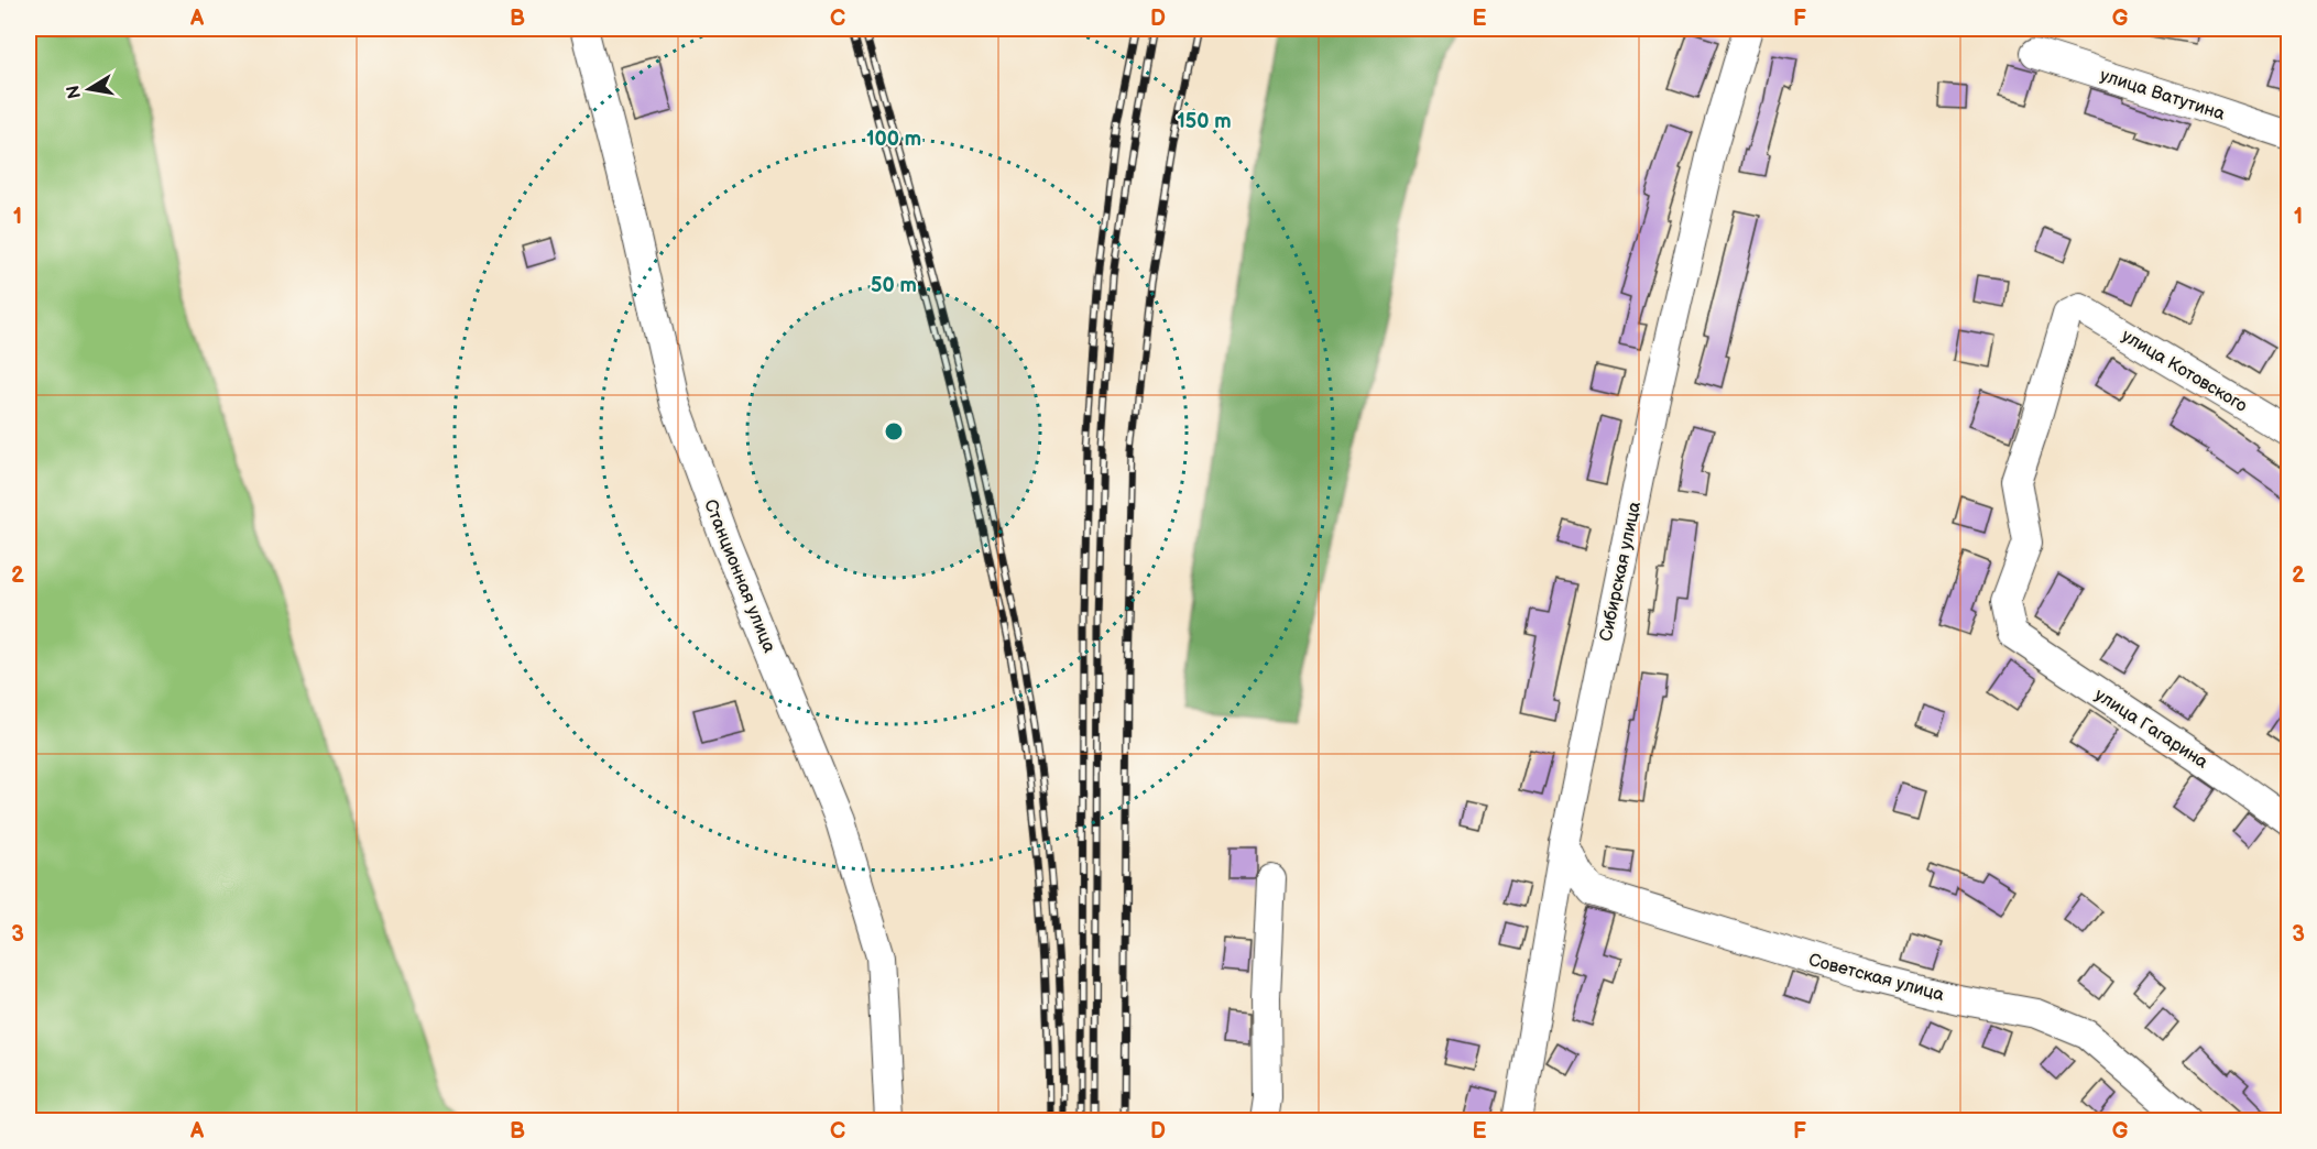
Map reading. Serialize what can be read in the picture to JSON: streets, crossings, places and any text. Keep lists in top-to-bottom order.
{
  "streets": {
    "street": [
      "улица Ватутина",
      "улица Котовского",
      "Сибирская улица",
      "Станционная улица",
      "улица Гагарина",
      "Советская улица"
    ]
  },
  "crossings": [
    ["улица Котовского", "улица Гагарина"],
    ["Сибирская улица", "Советская улица"]
  ],
  "north": "left",
  "grid": {
    "columns": [
      "A",
      "B",
      "C",
      "D",
      "E",
      "F",
      "G"
    ],
    "rows": ["1", "2", "3"]
  },
  "rings": ["150 m", "100 m", "50 m"]
}
